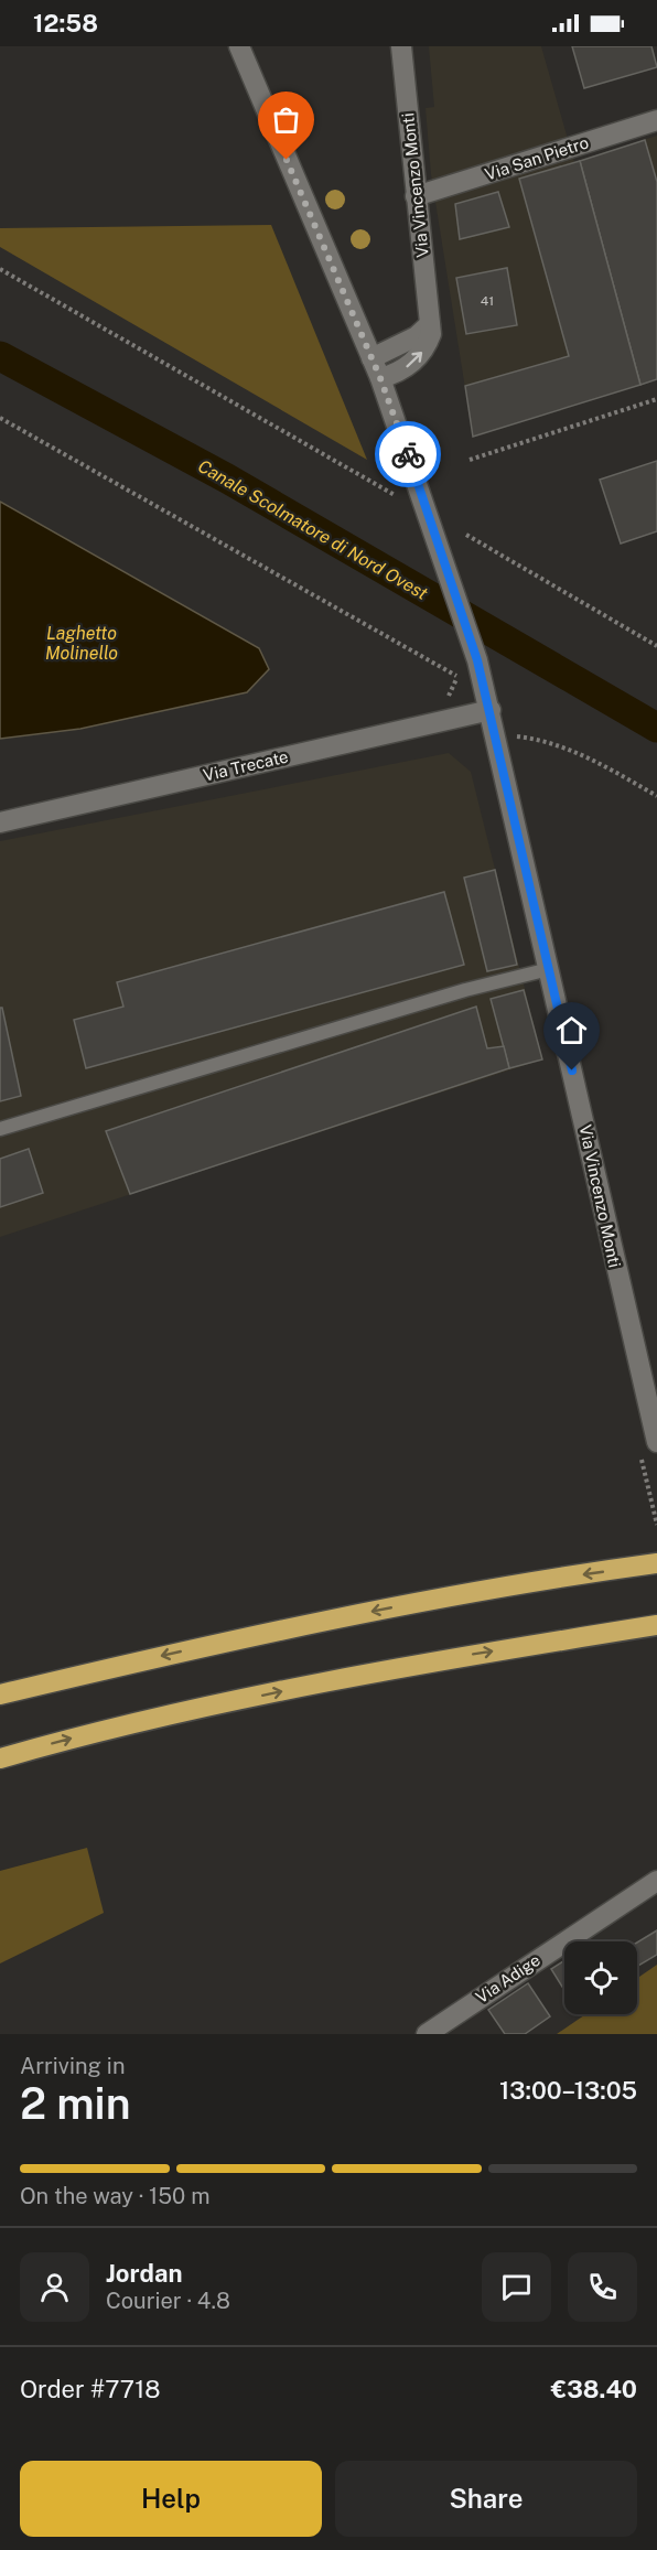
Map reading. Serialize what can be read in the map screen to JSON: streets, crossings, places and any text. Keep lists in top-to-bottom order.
{
  "streets": {
    "street": [
      "Via San Pietro",
      "Via Vincenzo Monti",
      "Via Trecate",
      "Via Adige"
    ]
  },
  "crossings": [
    ["Via San Pietro", "Via Vincenzo Monti"],
    ["Via Vincenzo Monti", "Via Trecate"]
  ],
  "water": ["Canale Scolmatore di Nord Ovest", "Laghetto Molinello"],
  "house_numbers": ["41"],
  "page": {
    "status": "12:58",
    "heading": ["2 min", "Arriving in", "13:00–13:05"],
    "panel": [
      "Jordan",
      "Courier · 4.8",
      "Order #7718",
      "€38.40"
    ],
    "bar": "On the way · 150 m",
    "buttons": ["Help", "Share"]
  }
}
